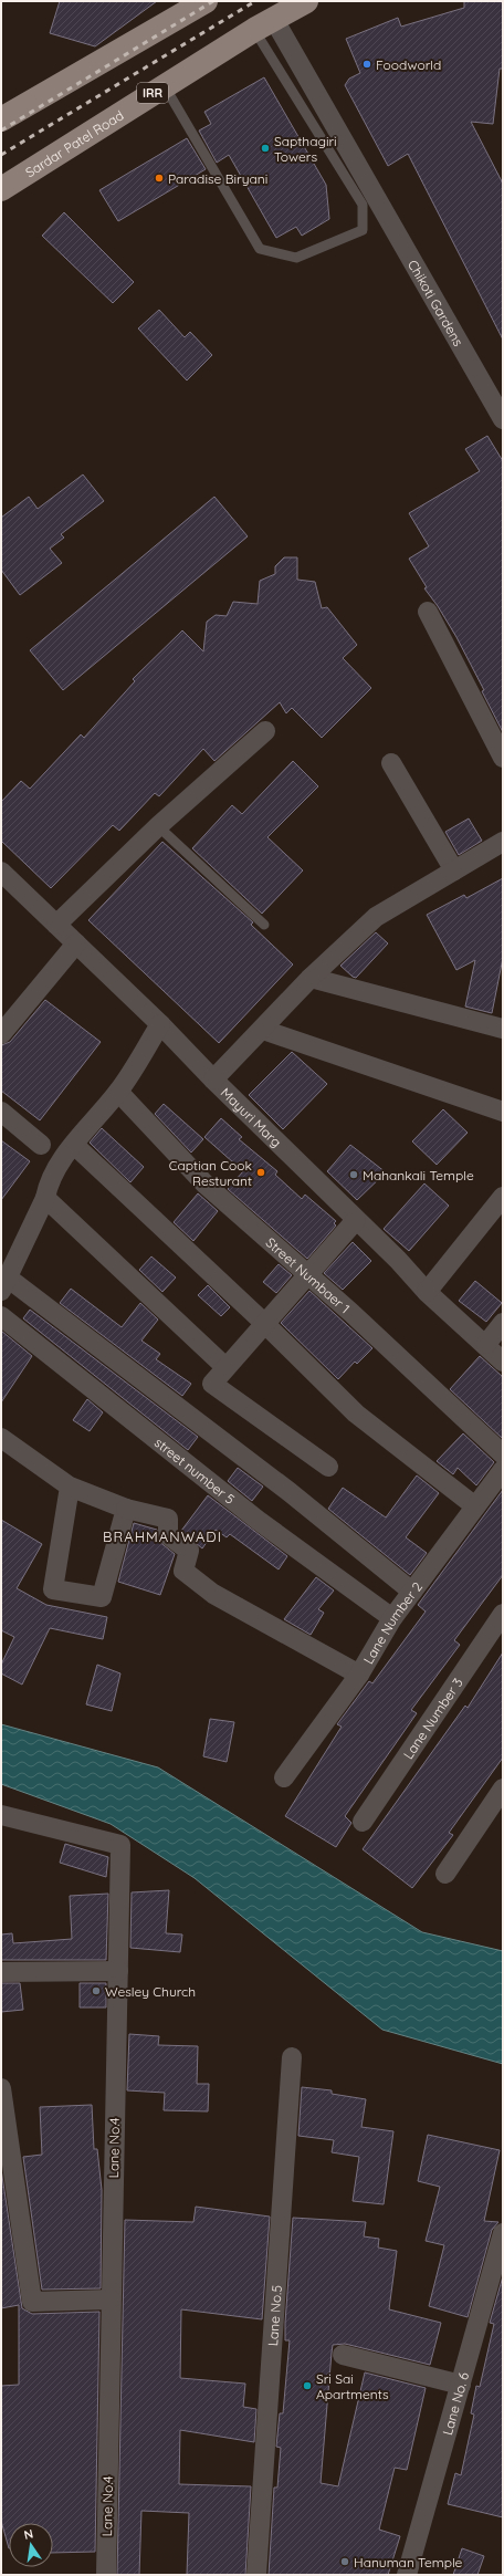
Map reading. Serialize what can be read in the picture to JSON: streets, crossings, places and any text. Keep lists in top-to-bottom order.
{
  "streets": {
    "main road": ["IRR", "Sardar Patel Road"],
    "street": [
      "Chikoti Gardens",
      "Mayuri Marg",
      "Street Numbaer 1",
      "street number 5",
      "Lane Number 2",
      "Lane Number 3",
      "Lane No.4",
      "Lane No.5",
      "Lane No. 6"
    ]
  },
  "crossings": [
    ["Sardar Patel Road", "Chikoti Gardens"],
    ["street number 5", "Lane Number 2"]
  ],
  "districts": ["BRAHMANWADI"],
  "places": [
    "Foodworld",
    "Sapthagiri Towers",
    "Paradise Biryani",
    "Captian Cook Resturant",
    "Mahankali Temple",
    "Wesley Church",
    "Sri Sai Apartments",
    "Hanuman Temple"
  ],
  "north": "top"
}
